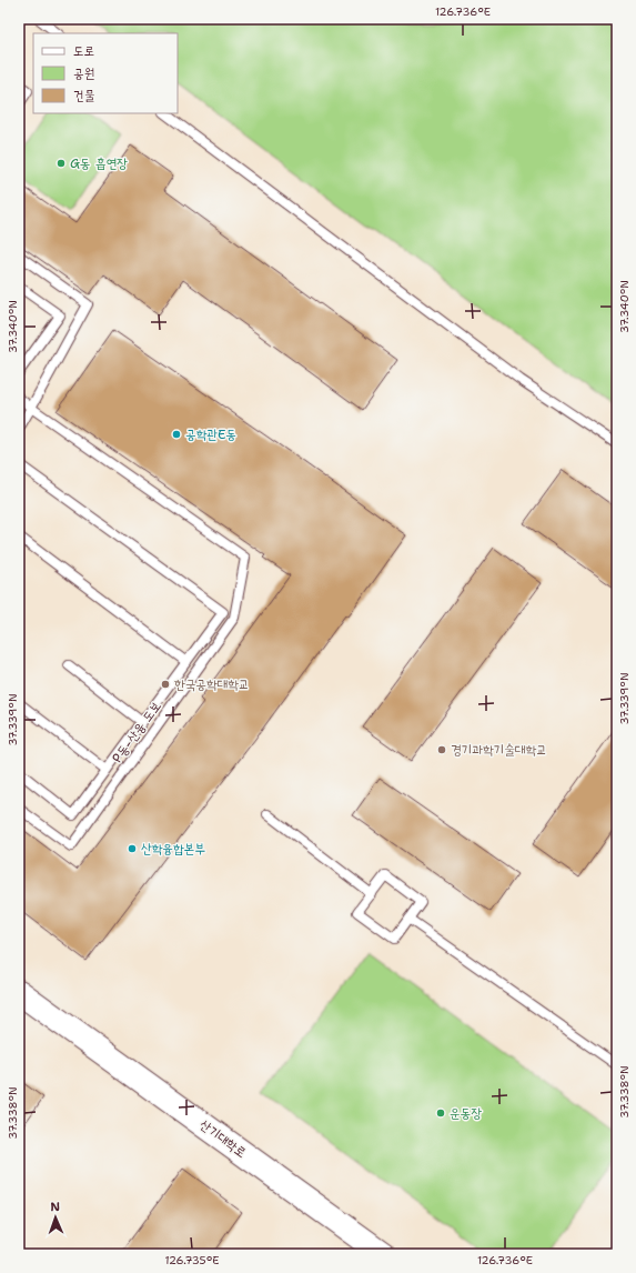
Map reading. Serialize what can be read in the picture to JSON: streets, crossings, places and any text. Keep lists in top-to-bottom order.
{
  "streets": {
    "street": ["산기대학로"],
    "lane": ["P동-산융 도보"]
  },
  "places": [
    "G동 흡연장",
    "공학관E동",
    "한국공학대학교",
    "경기과학기술대학교",
    "산학융합본부",
    "운동장"
  ],
  "legend": ["도로", "공원", "건물"],
  "north": "top",
  "coordinates": [
    "126.736°E",
    "37.340°N",
    "37.339°N",
    "37.338°N",
    "126.735°E"
  ]
}
